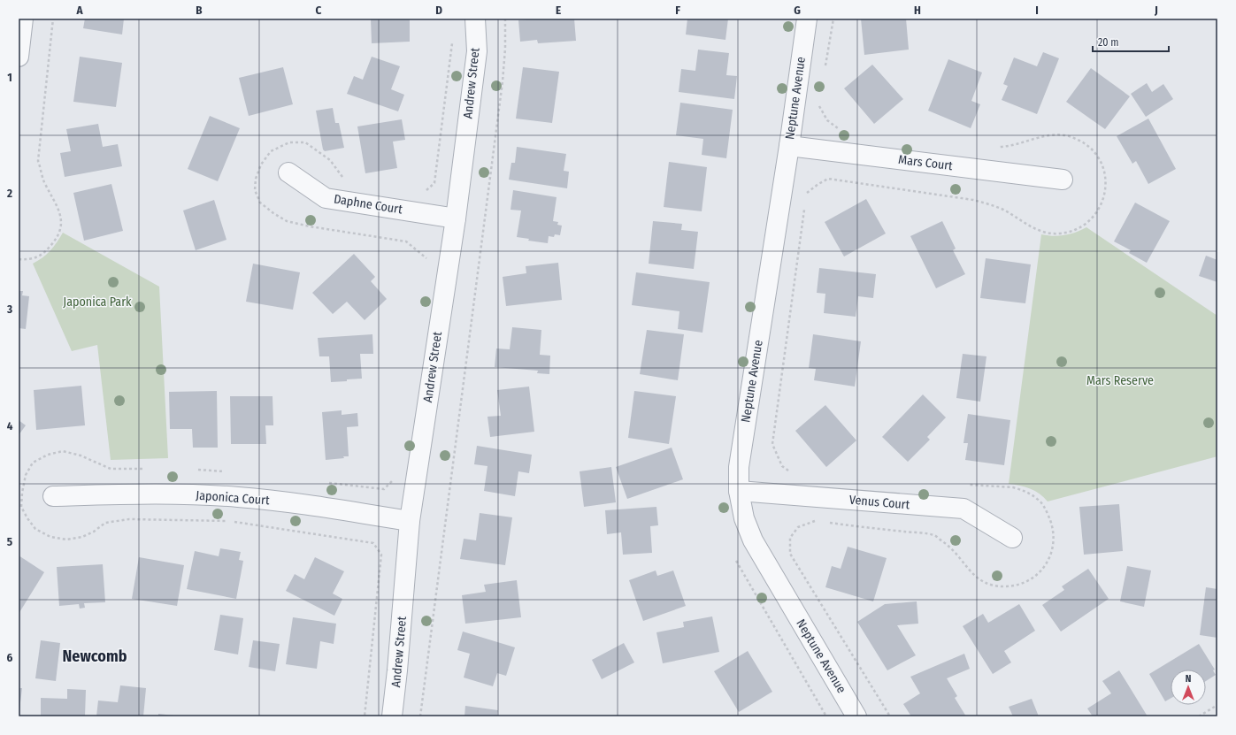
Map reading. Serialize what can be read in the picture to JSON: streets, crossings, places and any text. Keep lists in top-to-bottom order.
{
  "streets": {
    "street": [
      "Andrew Street",
      "Neptune Avenue",
      "Mars Court",
      "Daphne Court",
      "Japonica Court",
      "Venus Court"
    ]
  },
  "crossings": [
    ["Andrew Street", "Daphne Court"],
    ["Andrew Street", "Japonica Court"],
    ["Neptune Avenue", "Mars Court"],
    ["Neptune Avenue", "Venus Court"]
  ],
  "districts": ["Newcomb"],
  "parks": ["Japonica Park", "Mars Reserve"],
  "scale_bar": "20 m",
  "north": "top",
  "grid": {
    "columns": [
      "A",
      "B",
      "C",
      "D",
      "E",
      "F",
      "G",
      "H",
      "I",
      "J"
    ],
    "rows": [
      "1",
      "2",
      "3",
      "4",
      "5",
      "6"
    ]
  }
}
